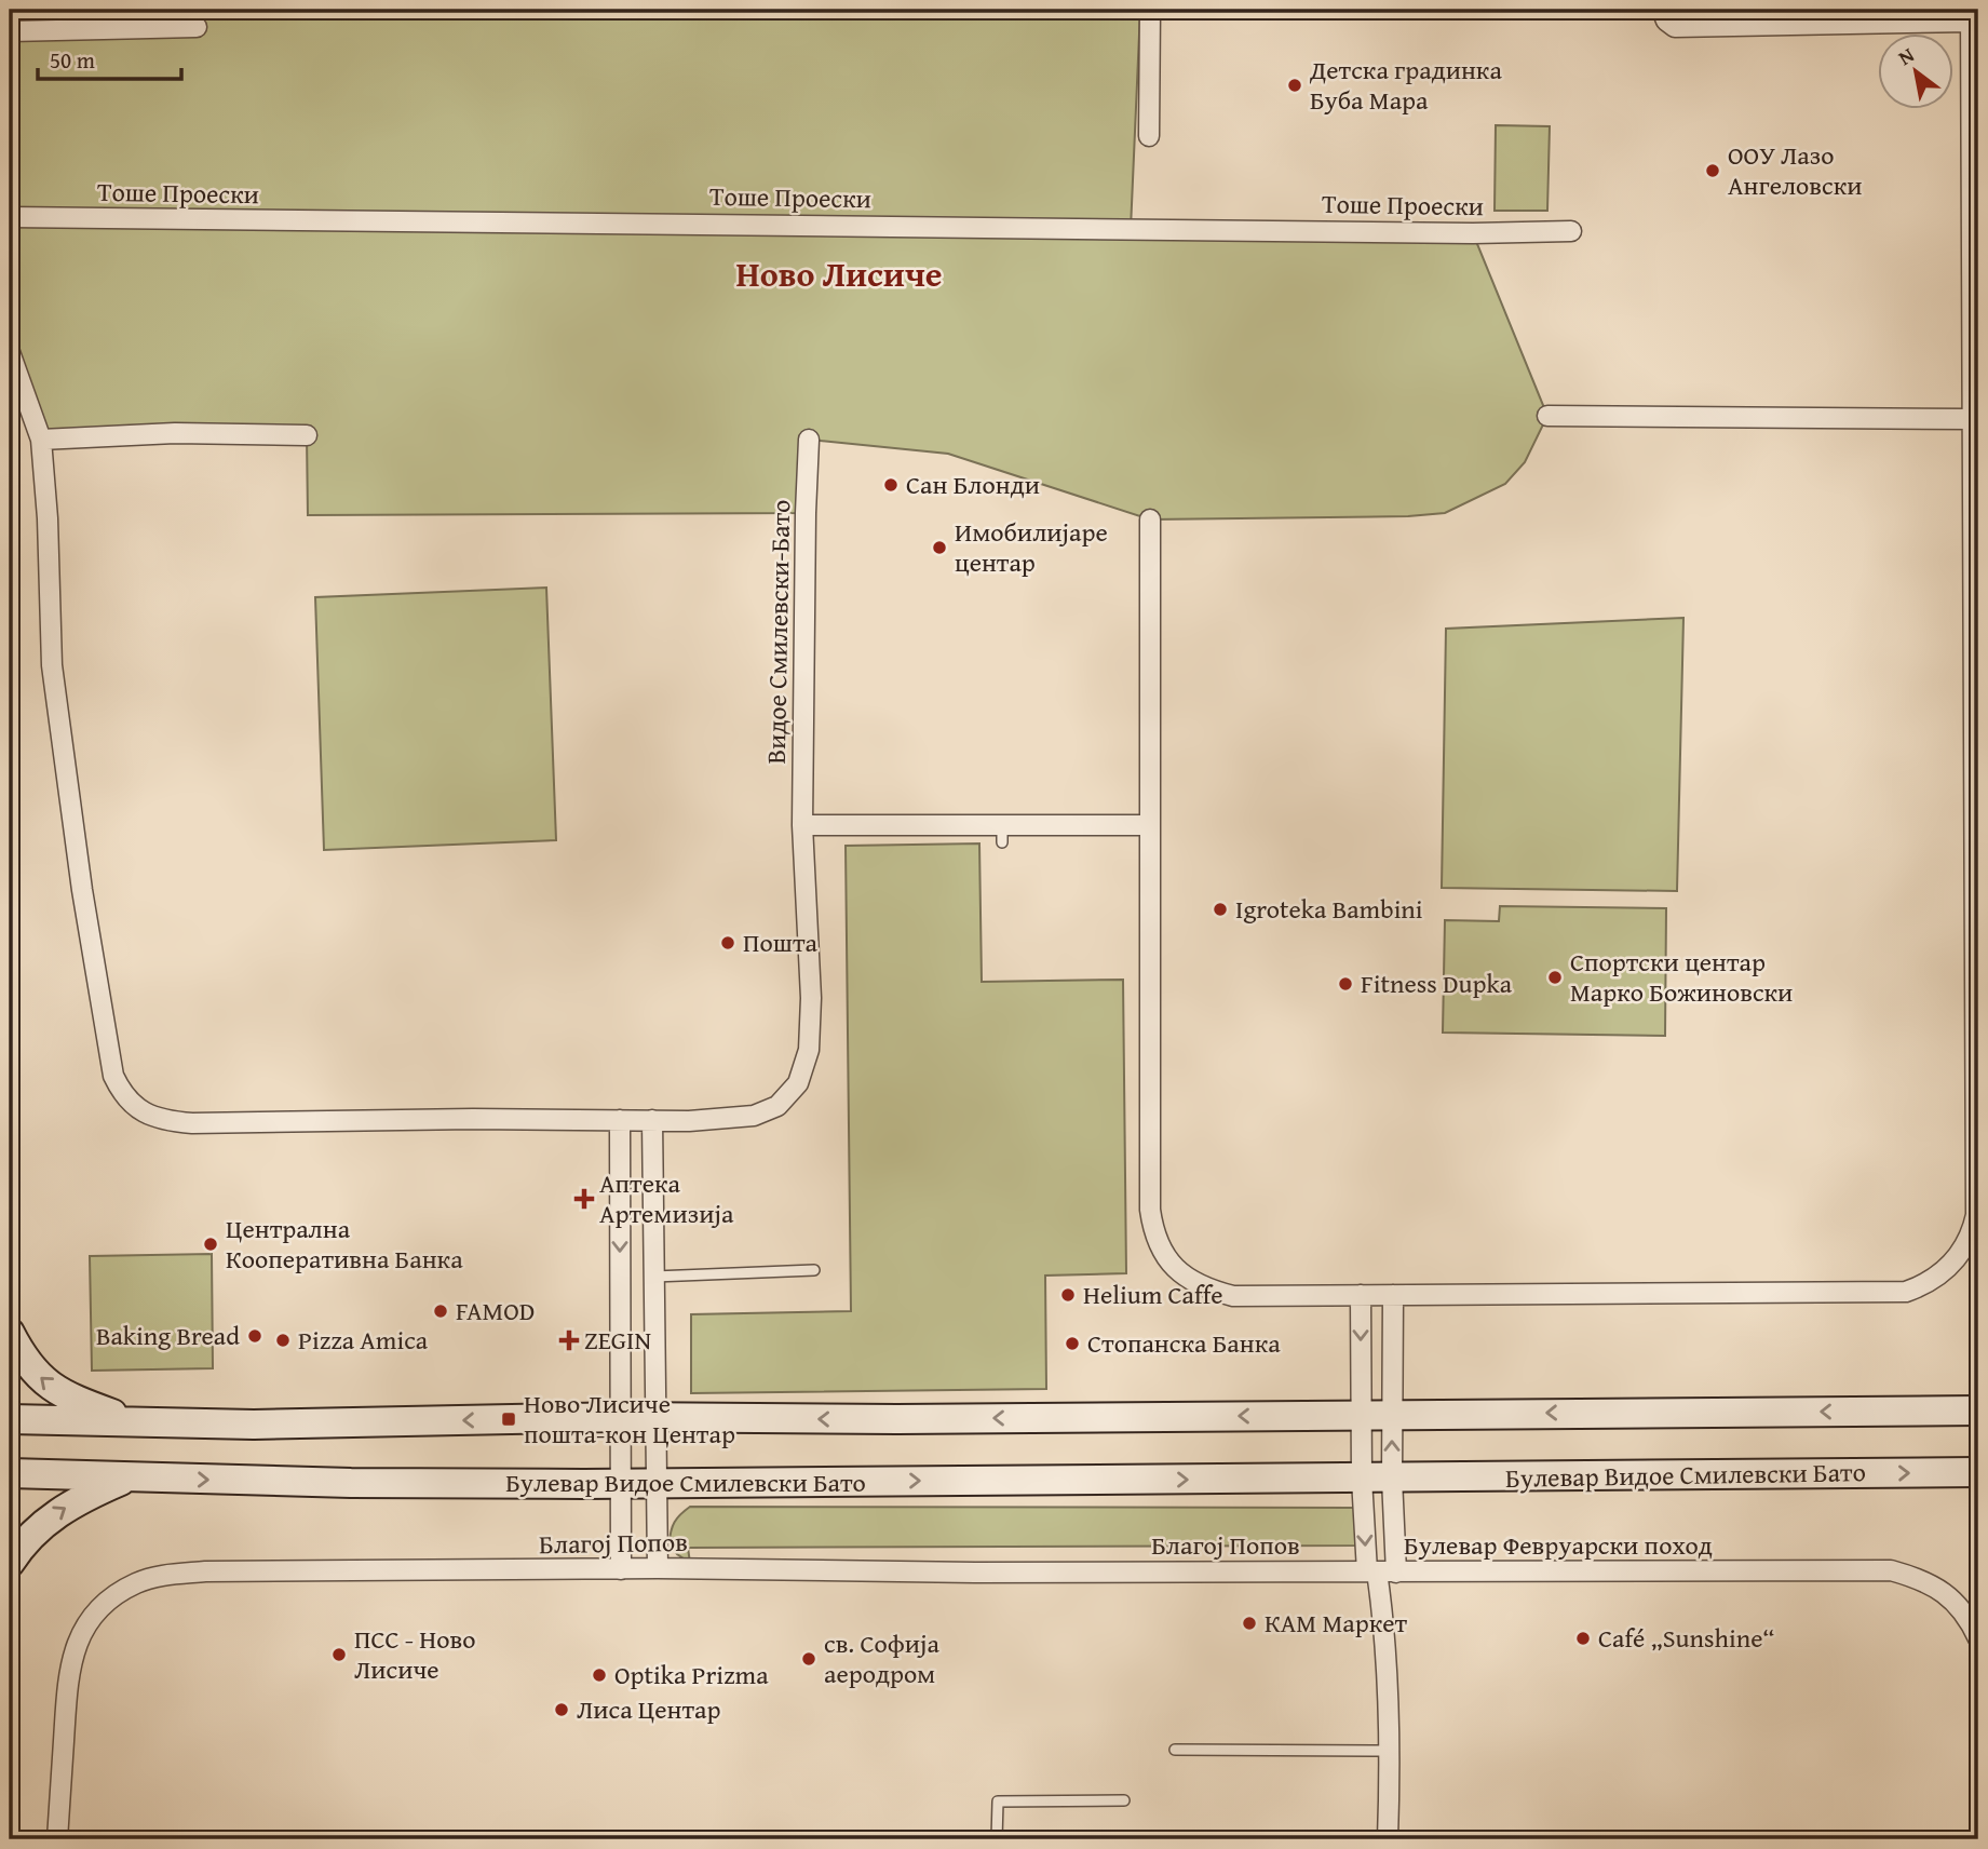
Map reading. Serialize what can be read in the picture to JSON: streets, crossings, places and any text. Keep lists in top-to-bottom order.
{
  "streets": {
    "street": [
      "Тоше Проески",
      "Видое Смилевски-Бато",
      "Булевар Видое Смилевски Бато",
      "Благој Попов",
      "Булевар Февруарски поход"
    ]
  },
  "crossings": [
    ["Благој Попов", "Булевар Февруарски поход"]
  ],
  "districts": ["Ново Лисиче"],
  "places": {
    "other": [
      "Детска градинка Буба Мара",
      "ООУ Лазо Ангеловски",
      "Сан Блонди",
      "Имобилијаре центар",
      "Igroteka Bambini",
      "Пошта",
      "Спортски центар Марко Божиновски",
      "Fitness Dupka",
      "Централна Кооперативна Банка",
      "Helium Caffe",
      "FAMOD",
      "Baking Bread",
      "Pizza Amica",
      "Стопанска Банка",
      "КАМ Маркет",
      "Café „Sunshine“",
      "ПСС - Ново Лисиче",
      "св. Софија аеродром",
      "Optika Prizma",
      "Лиса Центар"
    ],
    "health": ["Аптека Артемизија", "ZEGIN"],
    "transit": ["Ново Лисиче пошта-кон Центар"]
  },
  "scale_bar": "50 m",
  "north": "top left"
}
